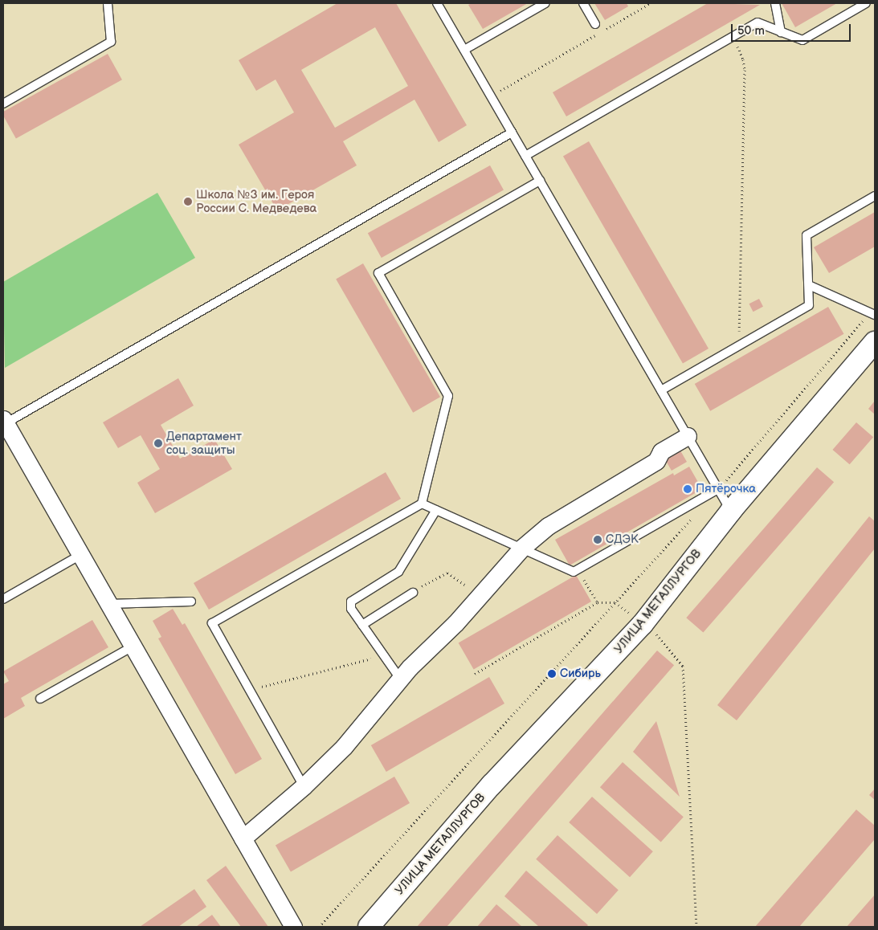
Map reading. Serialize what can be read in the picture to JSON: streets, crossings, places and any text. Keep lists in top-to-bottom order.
{
  "streets": {
    "street": ["УЛИЦА МЕТАЛЛУРГОВ"]
  },
  "places": [
    "Школа №3 им. Героя России С. Медведева",
    "Департамент соц. защиты",
    "Пятёрочка",
    "СДЭК",
    "Сибирь"
  ],
  "scale_bar": "50 m"
}
